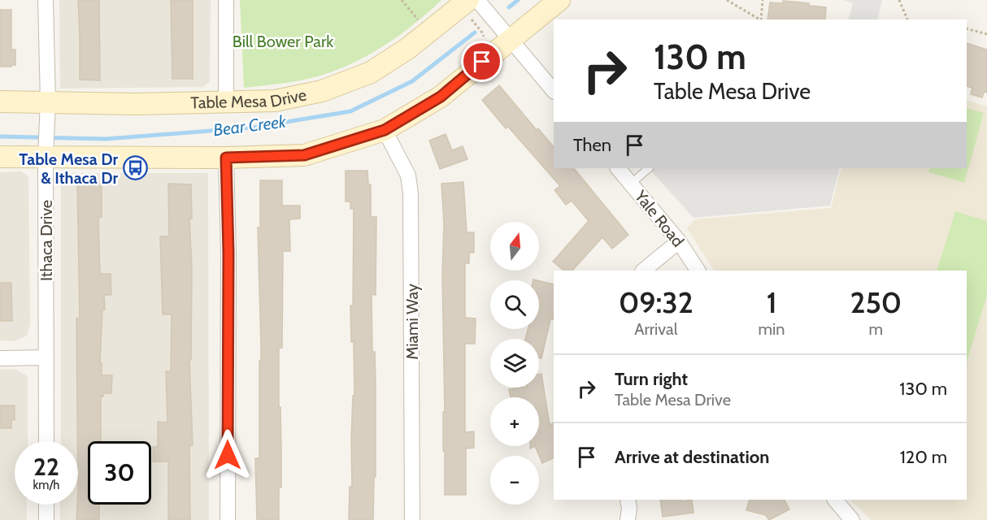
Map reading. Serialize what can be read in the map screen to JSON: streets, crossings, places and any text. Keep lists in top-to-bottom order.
{
  "streets": {
    "street": [
      "Table Mesa Drive",
      "Yale Road",
      "Ithaca Drive",
      "Miami Way"
    ]
  },
  "crossings": [
    ["Table Mesa Drive", "Ithaca Drive"]
  ],
  "water": ["Bear Creek"],
  "parks": ["Bill Bower Park"],
  "places": {
    "bus stop": ["Table Mesa Dr & Ithaca Dr"]
  },
  "north": "top",
  "page": {
    "turn": ["130 m", "Table Mesa Drive"],
    "then": "Then",
    "map_buttons": ["+", "−"],
    "eta": [
      "09:32",
      "Arrival",
      "1",
      "min",
      "250",
      "m"
    ],
    "list": [
      {
        "name": "Turn right",
        "note": "Table Mesa Drive",
        "value": "130 m"
      },
      {
        "name": "Arrive at destination",
        "value": "120 m"
      }
    ],
    "speed": "22 km/h",
    "limit": "30"
  }
}
